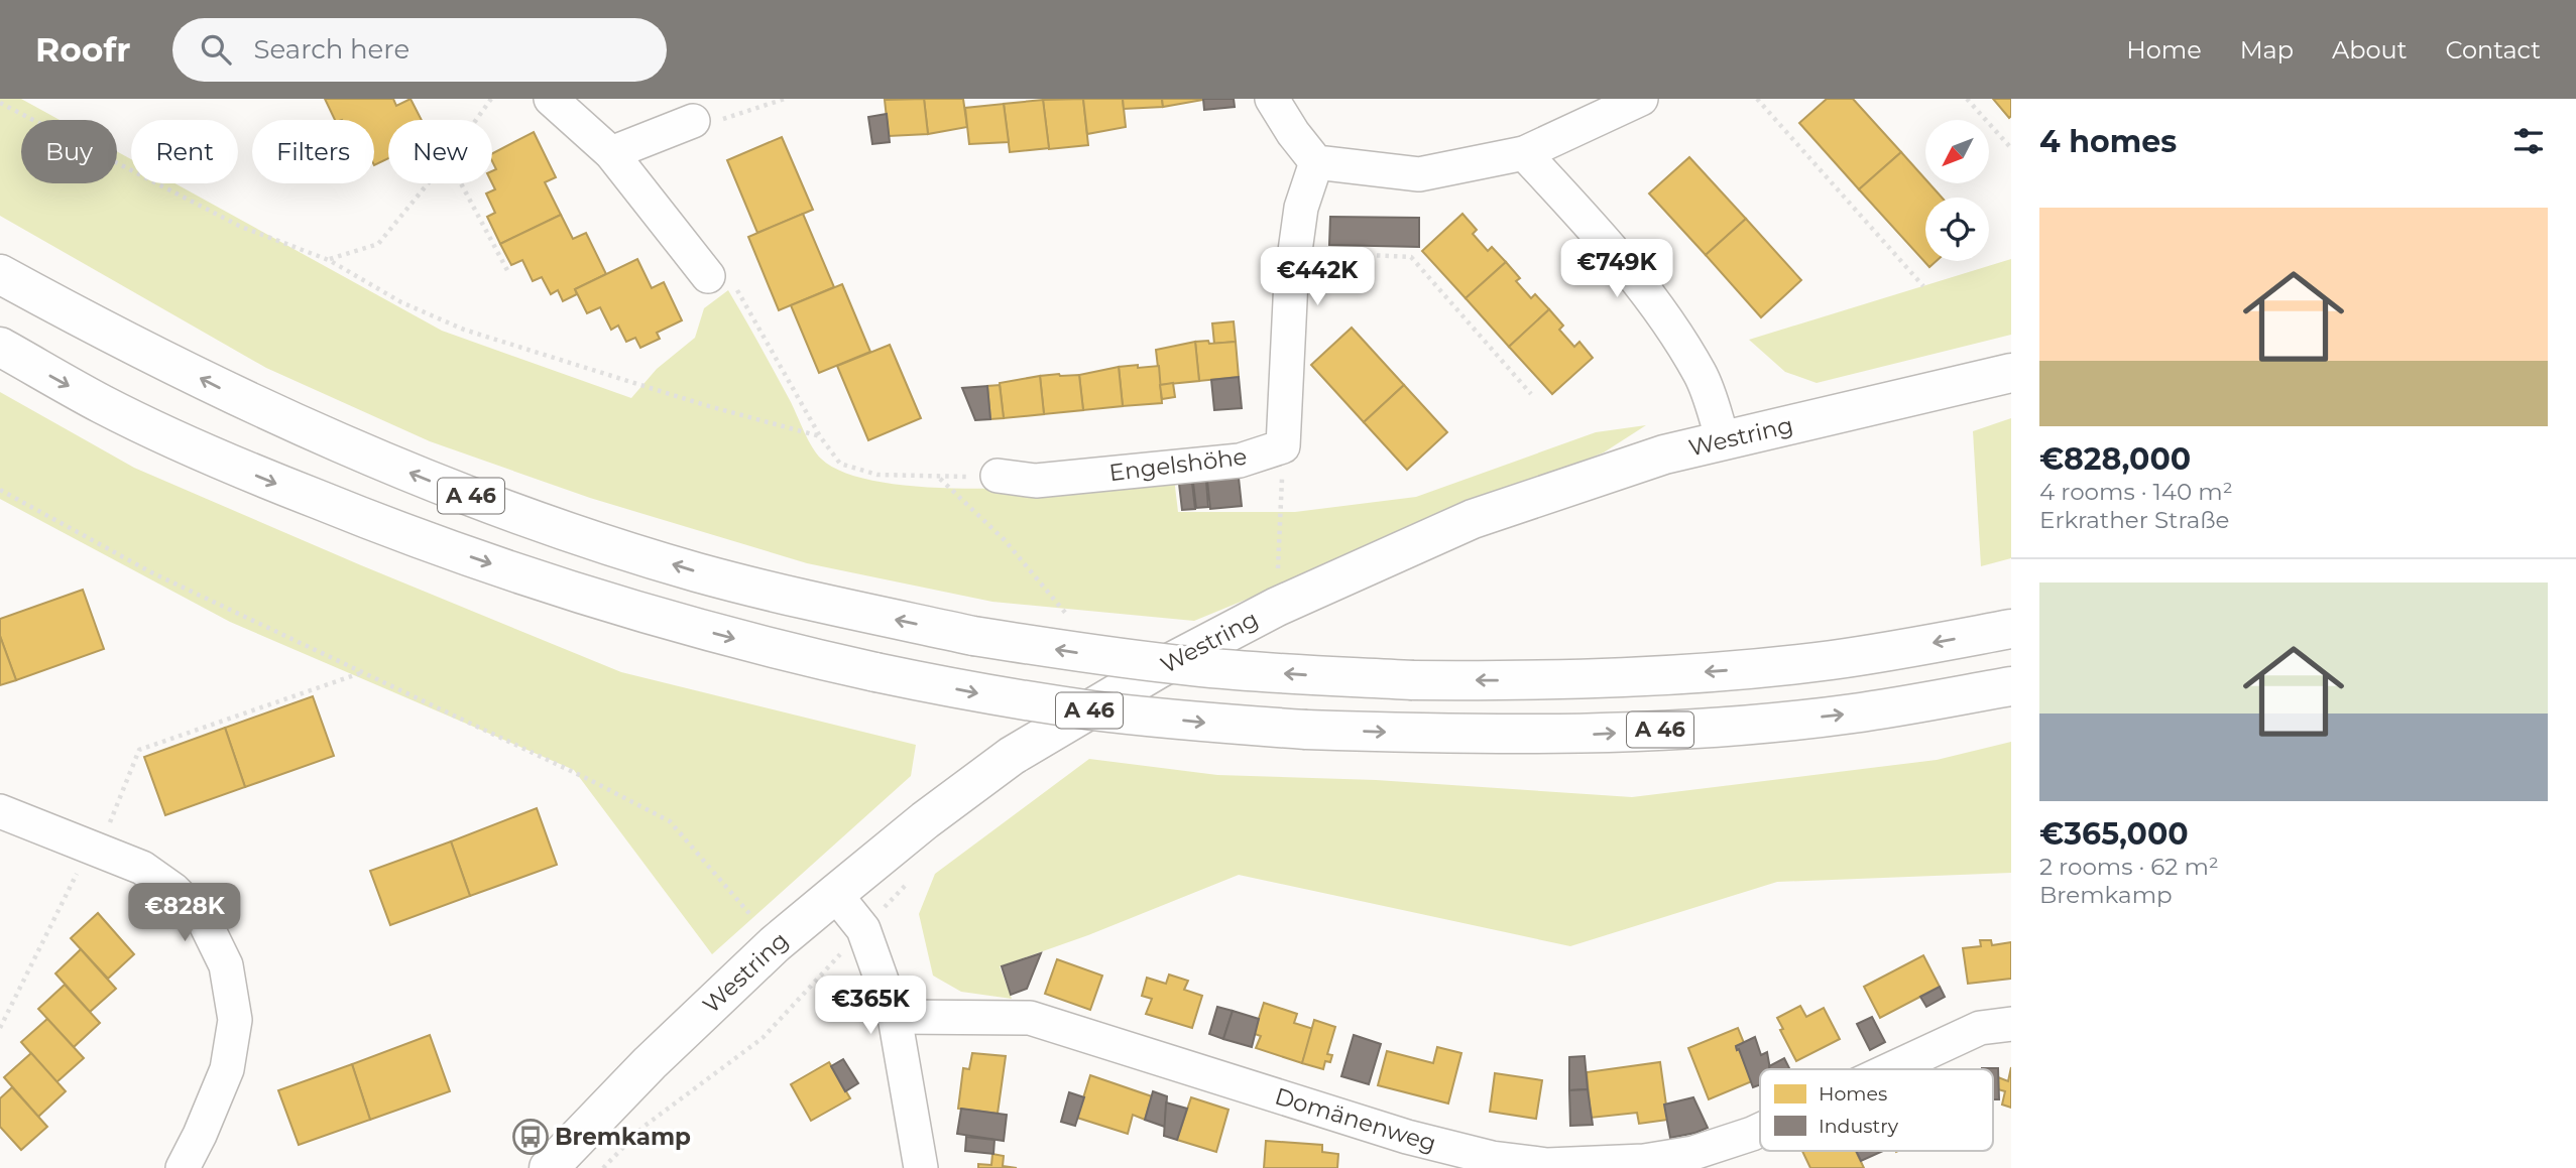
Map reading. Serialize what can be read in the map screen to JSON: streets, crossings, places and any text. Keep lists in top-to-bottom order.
{
  "streets": {
    "main road": ["Westring", "A 46"],
    "street": ["Engelshöhe", "Domänenweg"]
  },
  "places": {
    "bus stop": ["Bremkamp"]
  },
  "legend": ["Homes", "Industry"],
  "north": "bottom left",
  "page": {
    "header": "Roofr",
    "search": "Search here",
    "nav": [
      "Home",
      "Map",
      "About",
      "Contact"
    ],
    "heading": "4 homes",
    "chip": [
      "Buy",
      "Rent",
      "Filters",
      "New"
    ],
    "list": [
      {
        "name": "€828,000",
        "note": "4 rooms · 140 m² · Erkrather Straße"
      },
      {
        "name": "€365,000",
        "note": "2 rooms · 62 m² · Bremkamp"
      }
    ],
    "price": [
      "€749K",
      "€442K",
      "€828K",
      "€365K"
    ]
  }
}
